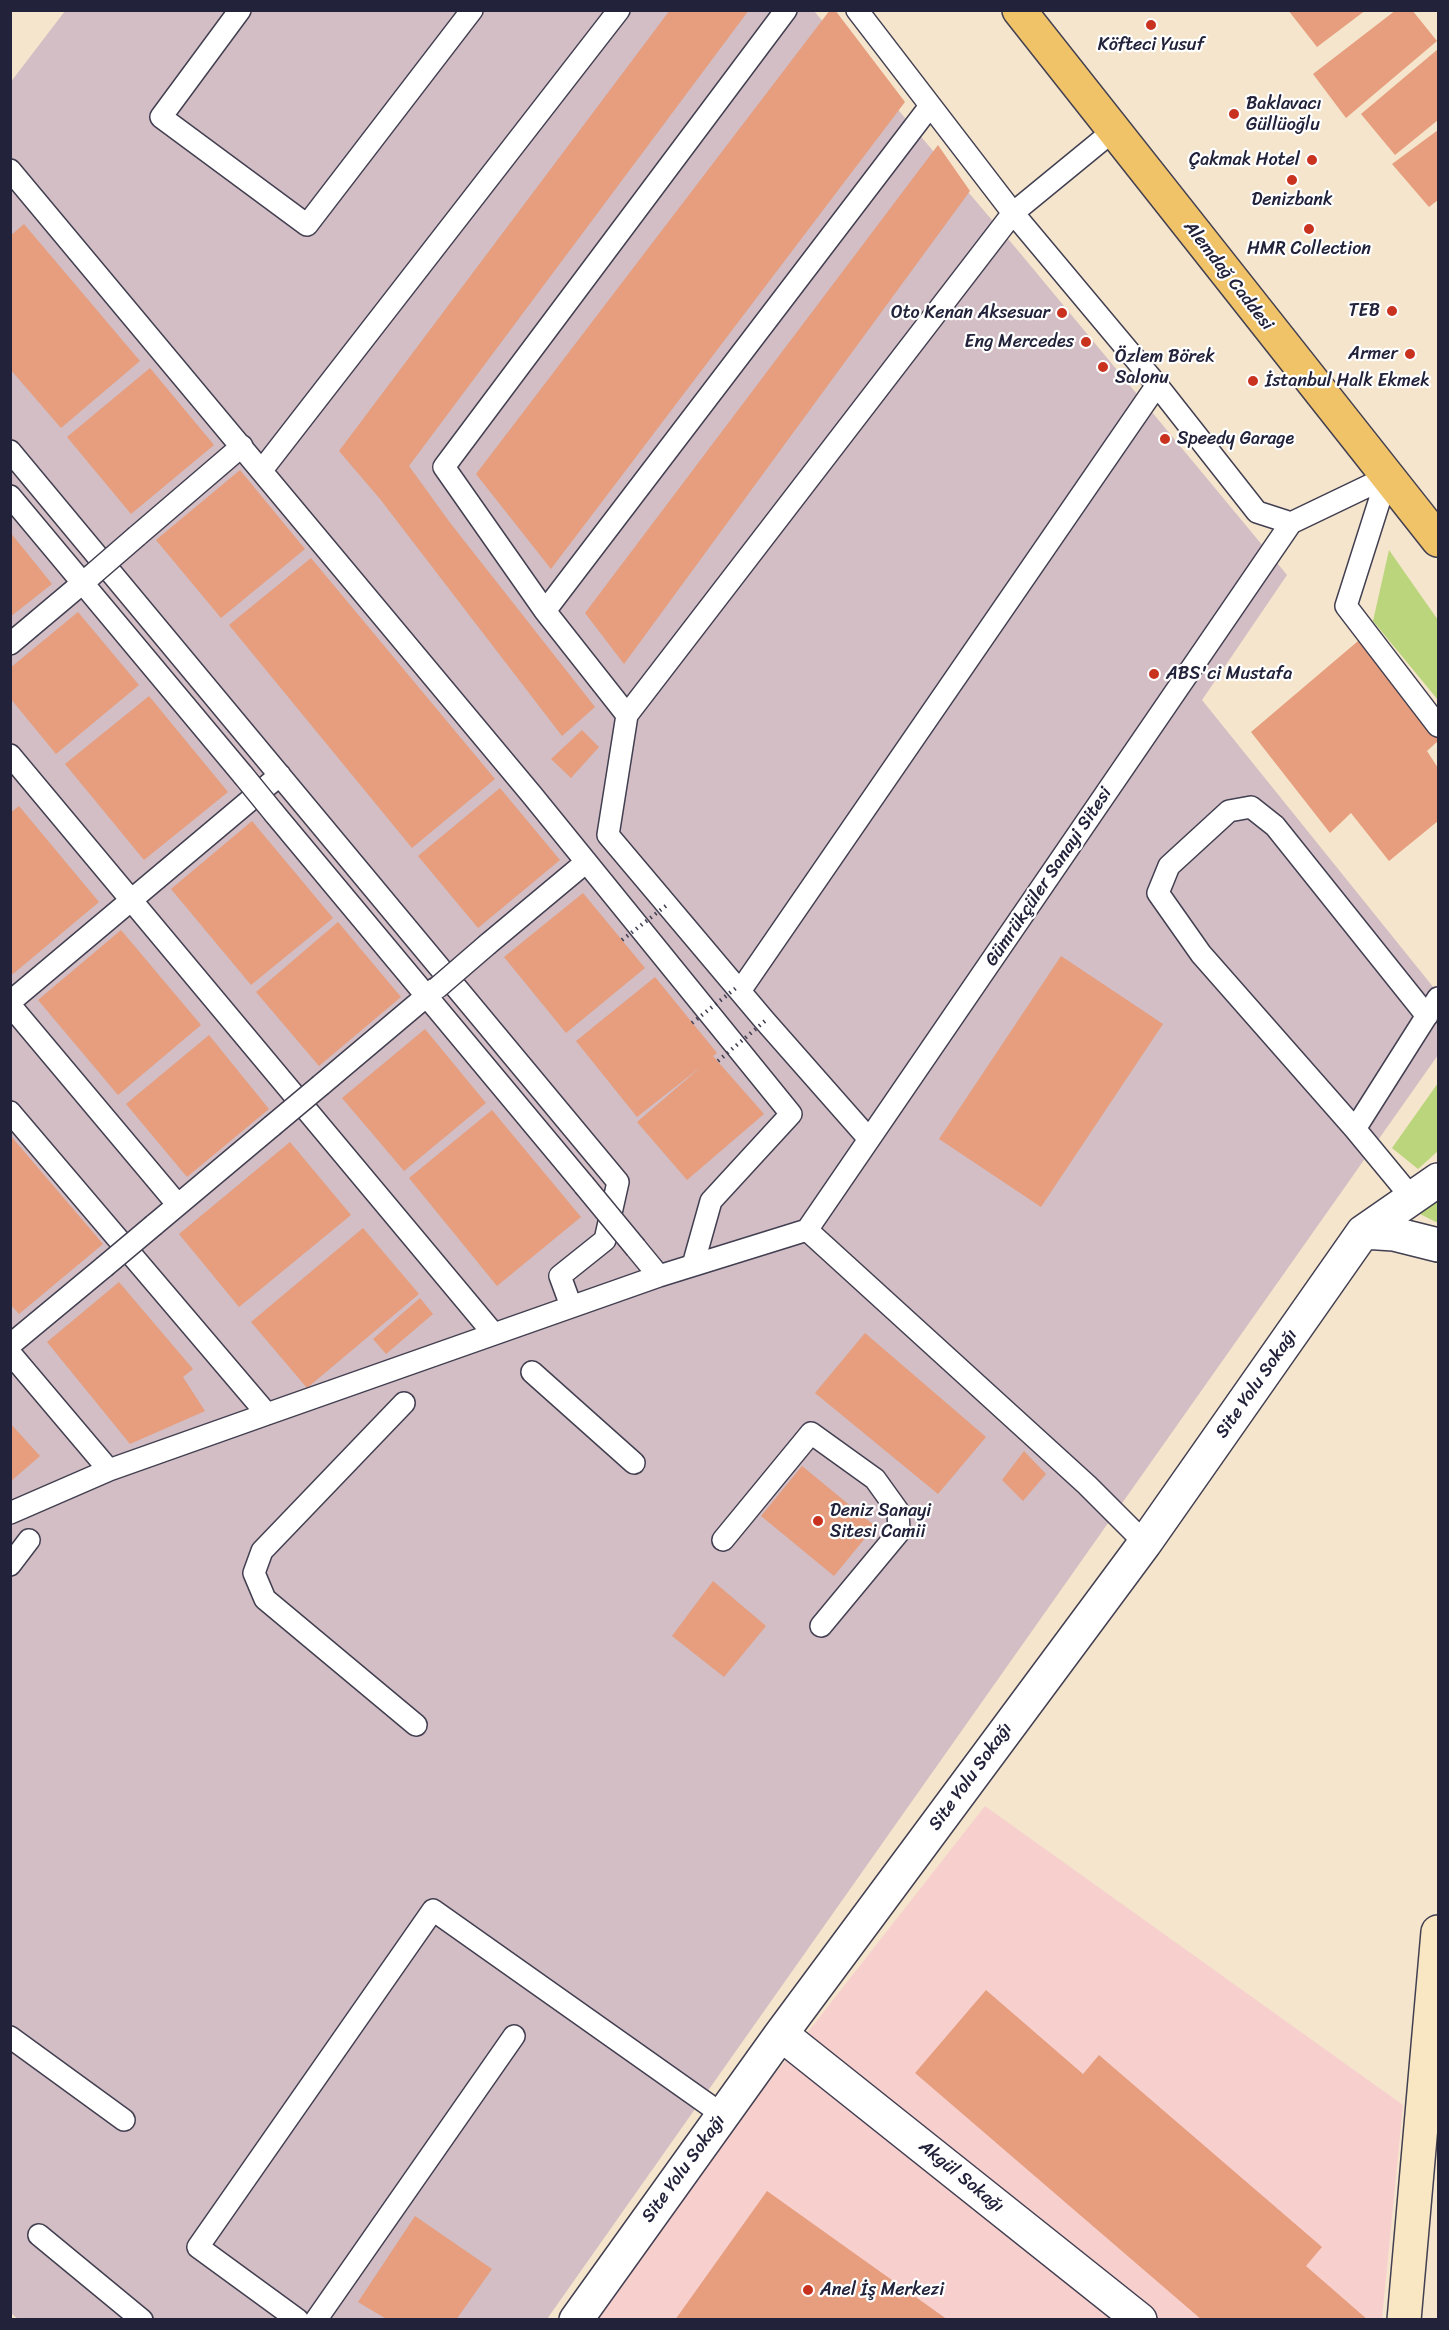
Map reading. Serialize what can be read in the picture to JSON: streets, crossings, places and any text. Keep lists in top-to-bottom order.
{
  "streets": {
    "main road": ["Alemdağ Caddesi"],
    "street": ["Site Yolu Sokağı", "Akgül Sokağı"],
    "lane": ["Gümrükçüler Sanayi Sitesi"]
  },
  "crossings": [
    ["Site Yolu Sokağı", "Akgül Sokağı"]
  ],
  "places": [
    "Köfteci Yusuf",
    "Baklavacı Güllüoğlu",
    "Çakmak Hotel",
    "Denizbank",
    "HMR Collection",
    "TEB",
    "Oto Kenan Aksesuar",
    "Eng Mercedes",
    "Armer",
    "Özlem Börek Salonu",
    "İstanbul Halk Ekmek",
    "Speedy Garage",
    "ABS'ci Mustafa",
    "Deniz Sanayi Sitesi Camii",
    "Anel İş Merkezi"
  ]
}
